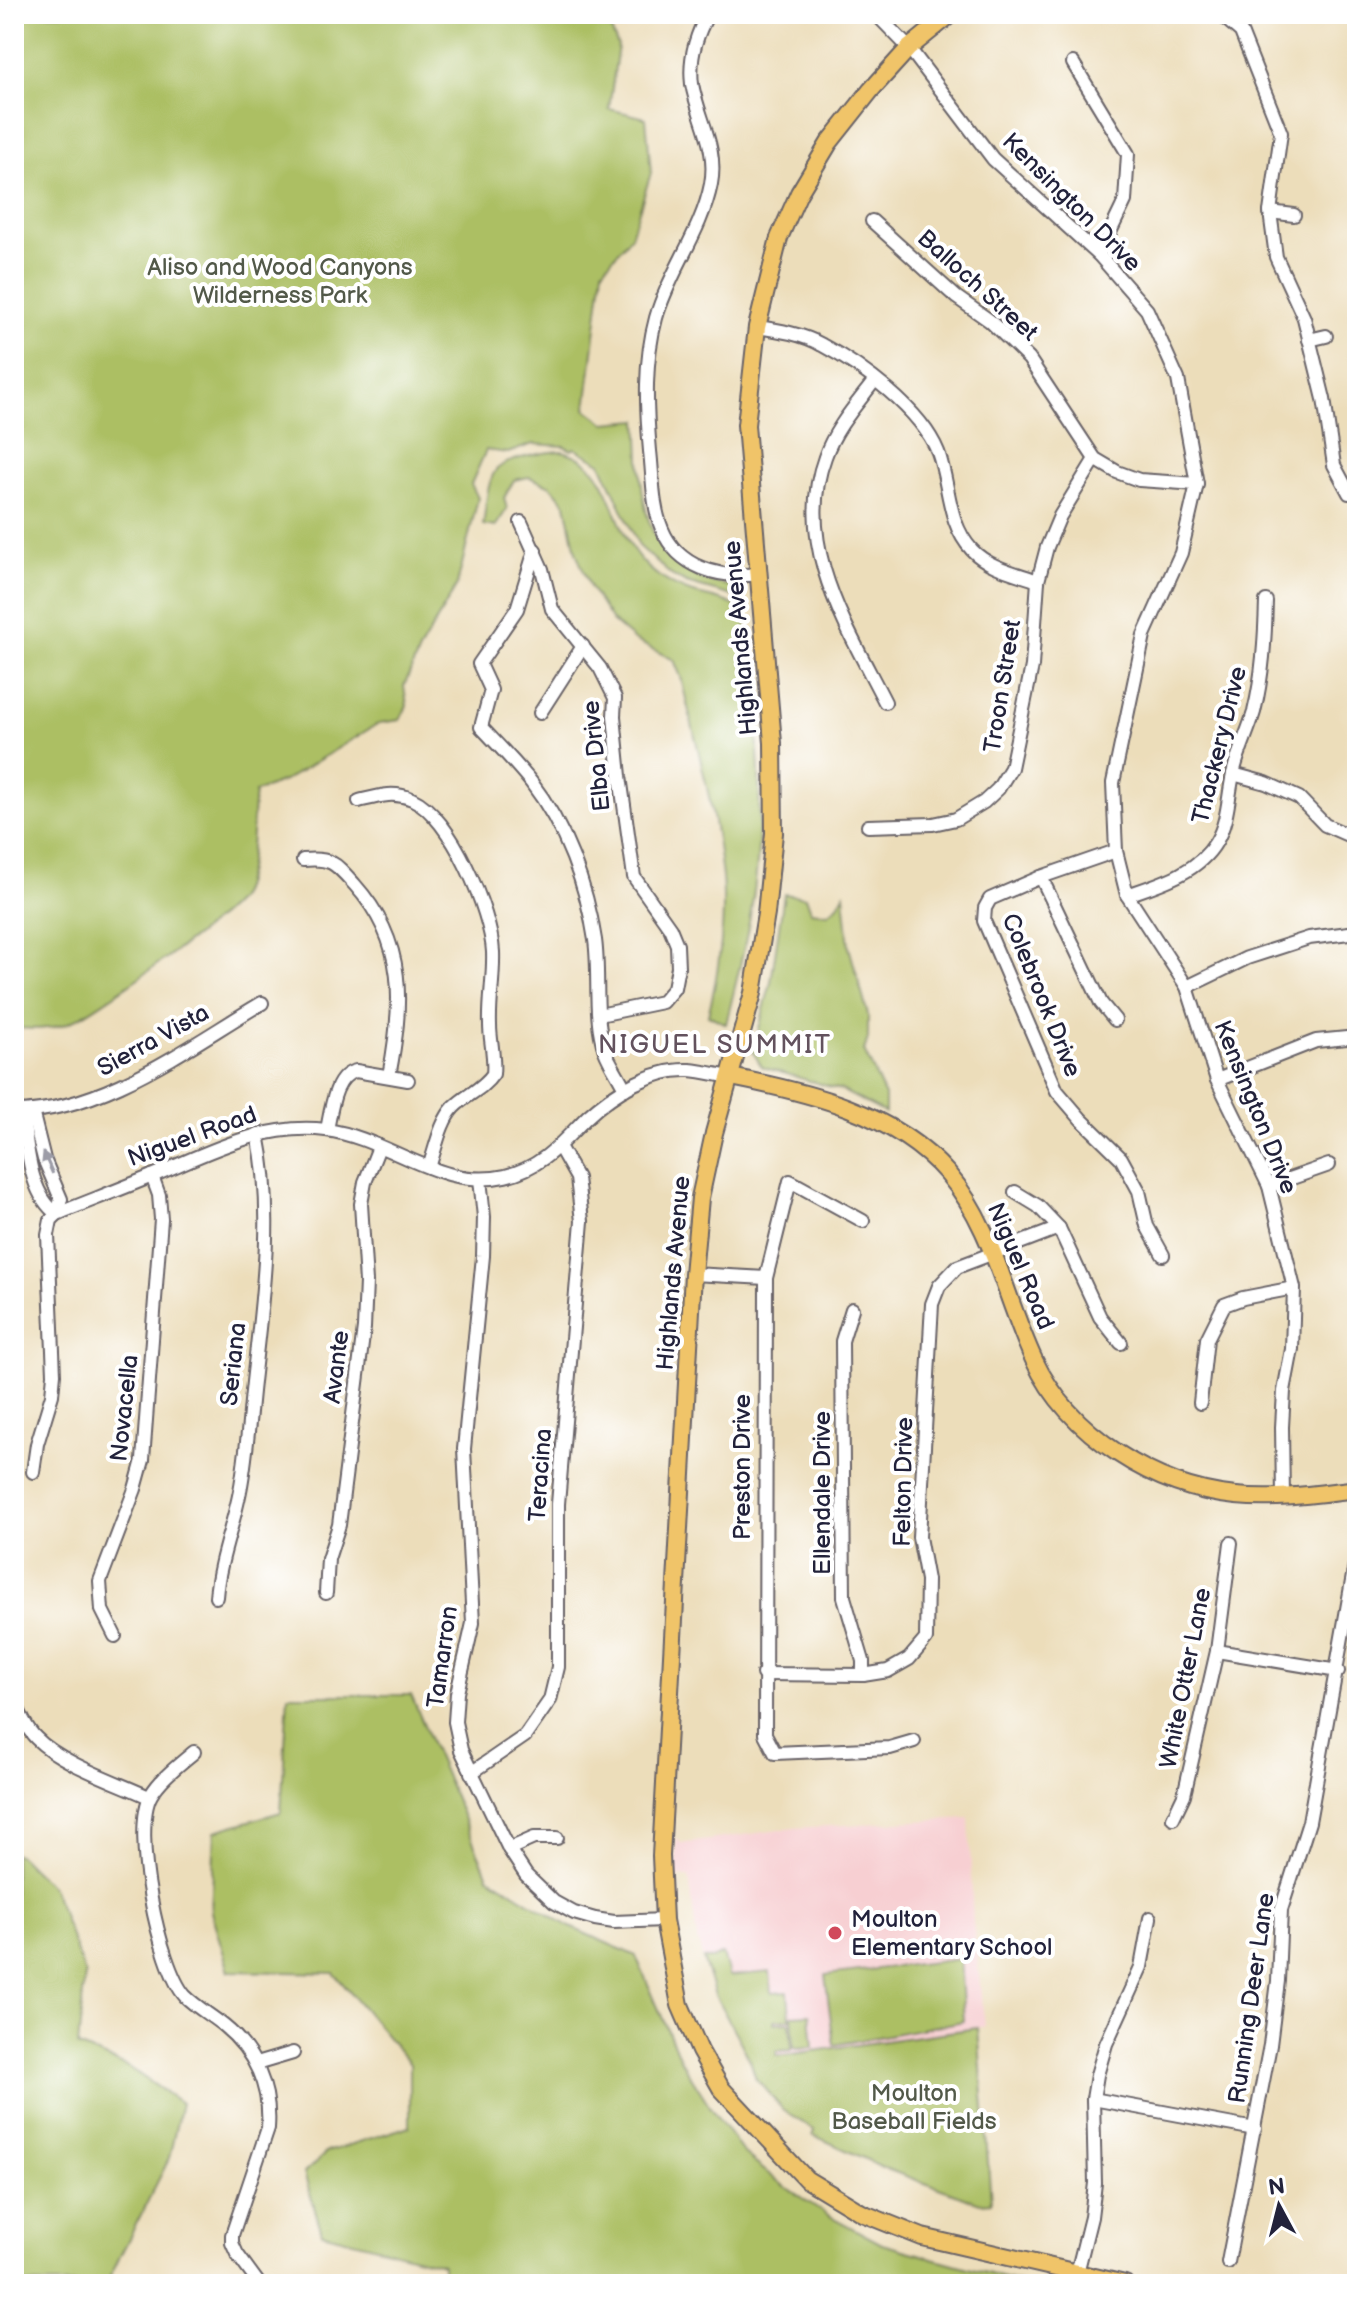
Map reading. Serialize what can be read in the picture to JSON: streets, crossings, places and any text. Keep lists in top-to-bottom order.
{
  "streets": {
    "main road": ["Highlands Avenue", "Niguel Road"],
    "street": [
      "Kensington Drive",
      "Balloch Street",
      "Troon Street",
      "Thackery Drive",
      "Elba Drive",
      "Colebrook Drive",
      "Sierra Vista",
      "Seriana",
      "Avante",
      "Novacella",
      "Preston Drive",
      "Teracina",
      "Felton Drive",
      "Ellendale Drive",
      "Tamarron",
      "White Otter Lane",
      "Running Deer Lane"
    ]
  },
  "crossings": [
    ["Kensington Drive", "Balloch Street"],
    ["Kensington Drive", "Highlands Avenue"],
    ["Kensington Drive", "Thackery Drive"],
    ["Kensington Drive", "Niguel Road"],
    ["Balloch Street", "Troon Street"],
    ["Highlands Avenue", "Niguel Road"],
    ["Highlands Avenue", "Tamarron"],
    ["Niguel Road", "Seriana"],
    ["Niguel Road", "Avante"],
    ["Niguel Road", "Novacella"],
    ["Niguel Road", "Teracina"],
    ["Niguel Road", "Felton Drive"],
    ["Niguel Road", "Tamarron"],
    ["Preston Drive", "Felton Drive"],
    ["Teracina", "Tamarron"],
    ["Felton Drive", "Ellendale Drive"]
  ],
  "districts": ["NIGUEL SUMMIT"],
  "parks": ["Aliso and Wood Canyons Wilderness Park", "Moulton Baseball Fields"],
  "places": ["Moulton Elementary School"],
  "north": "top"
}
